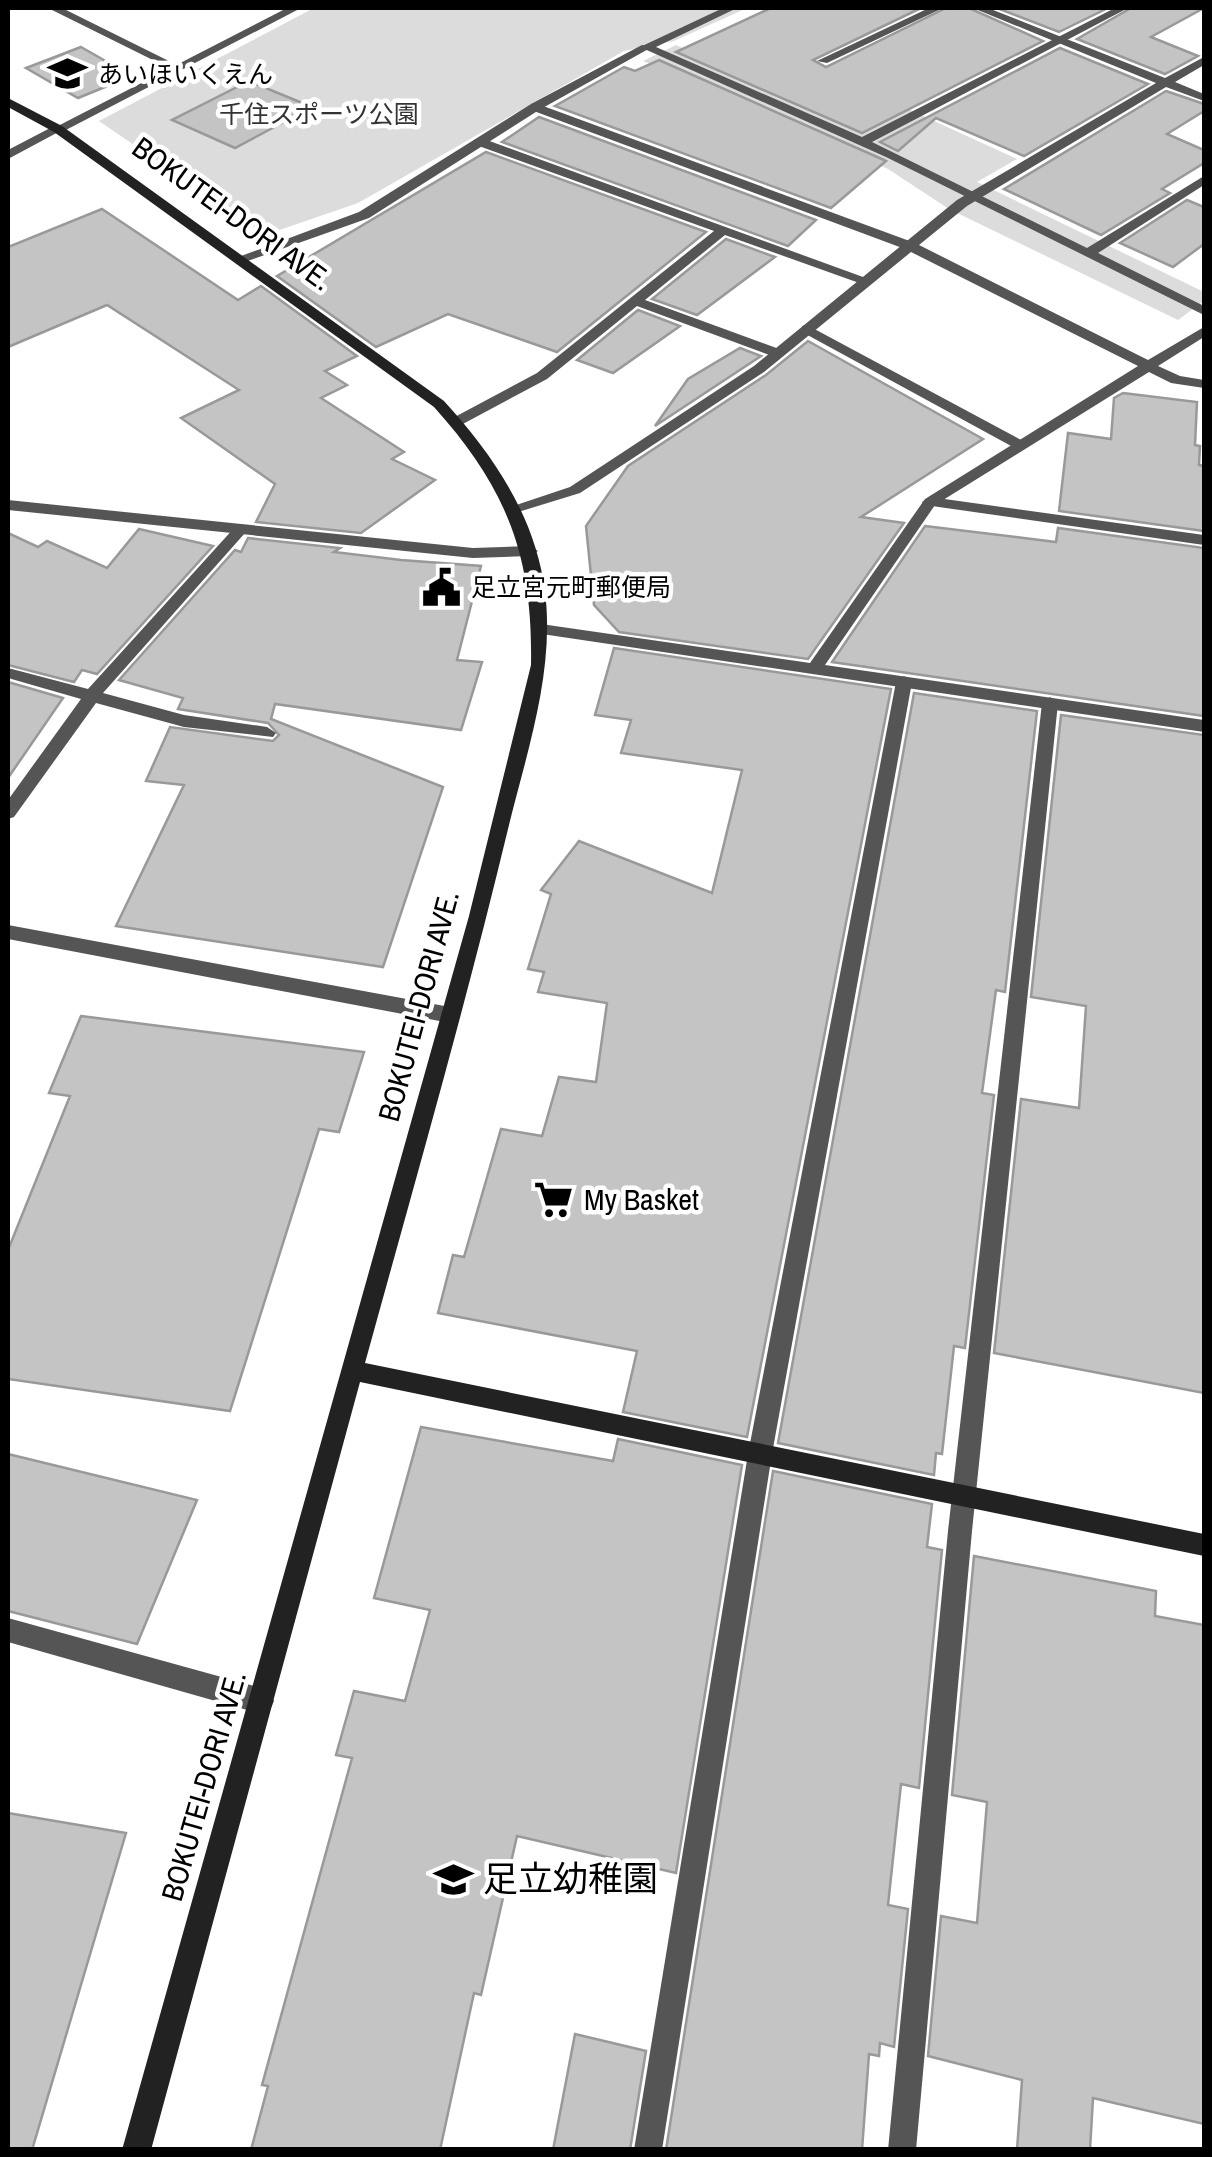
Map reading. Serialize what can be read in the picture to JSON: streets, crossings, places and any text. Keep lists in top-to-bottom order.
{
  "streets": {
    "main road": ["BOKUTEI-DORI AVE."]
  },
  "parks": ["千住スポーツ公園"],
  "places": {
    "school or university": ["あいほいくえん", "足立幼稚園"],
    "public building": ["足立宮元町郵便局"],
    "supermarket": ["My Basket"]
  }
}
